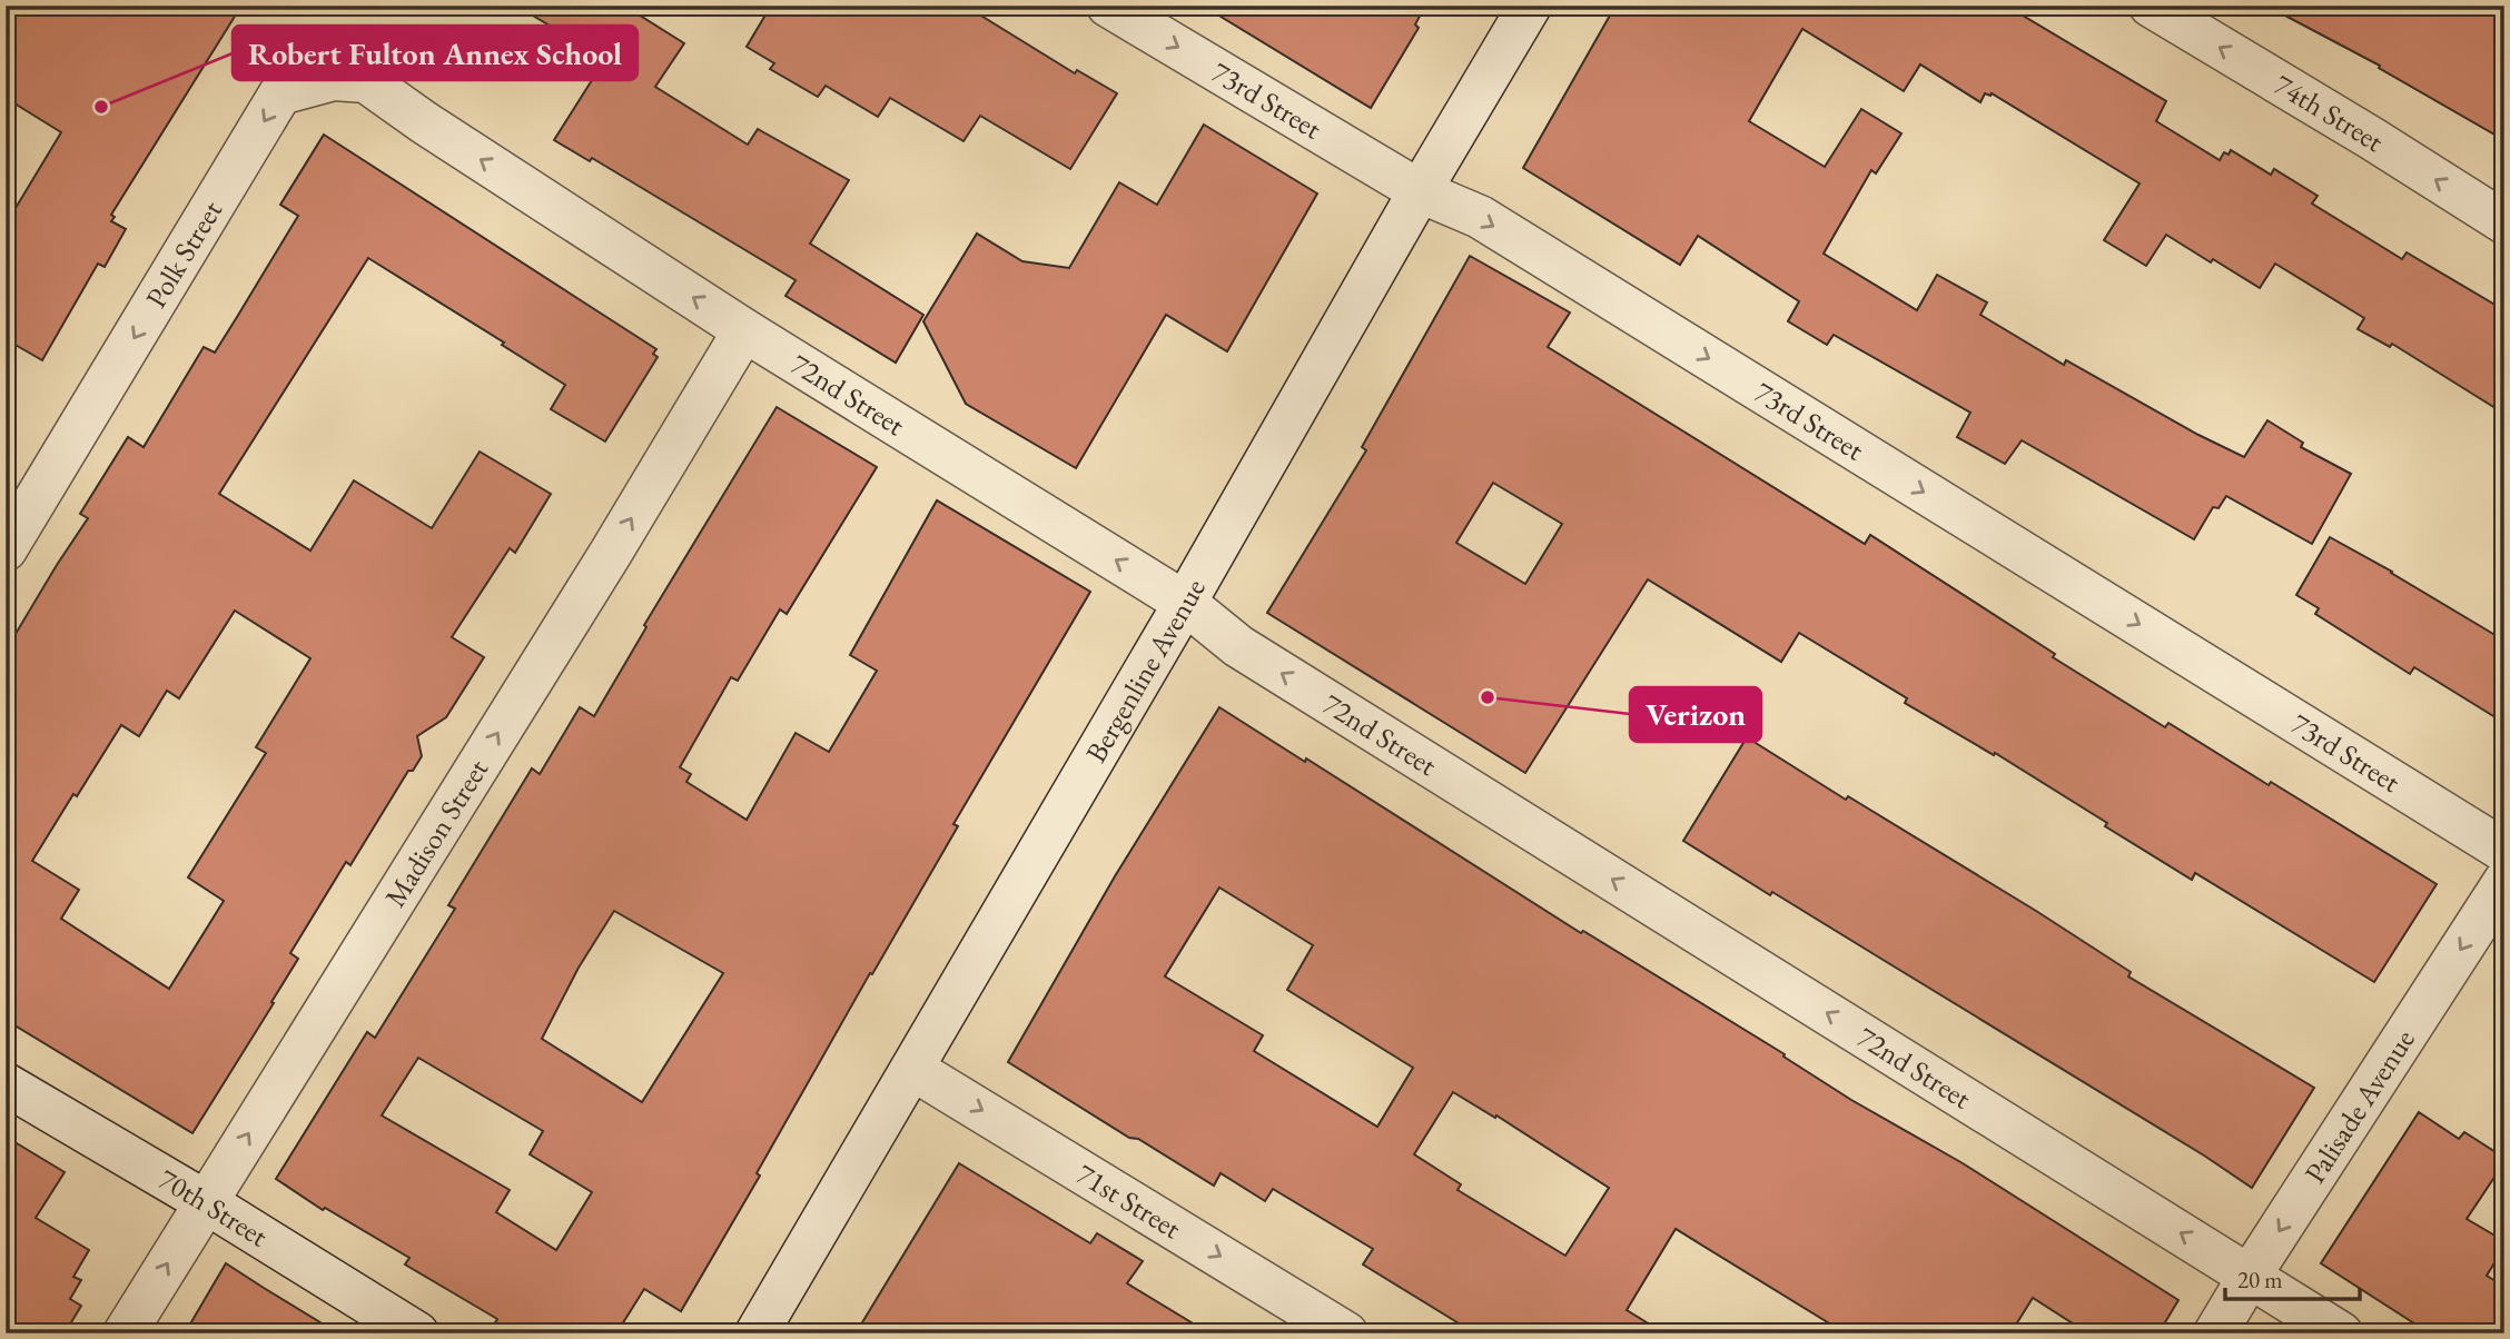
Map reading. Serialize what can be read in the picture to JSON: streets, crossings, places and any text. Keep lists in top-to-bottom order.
{
  "streets": {
    "street": [
      "73rd Street",
      "74th Street",
      "Polk Street",
      "72nd Street",
      "Bergenline Avenue",
      "Madison Street",
      "Palisade Avenue",
      "71st Street",
      "70th Street"
    ]
  },
  "crossings": [
    ["73rd Street", "Bergenline Avenue"],
    ["Polk Street", "72nd Street"],
    ["72nd Street", "Bergenline Avenue"],
    ["72nd Street", "Madison Street"],
    ["72nd Street", "Palisade Avenue"],
    ["Bergenline Avenue", "71st Street"],
    ["Madison Street", "70th Street"]
  ],
  "one_way": [
    "73rd Street",
    "74th Street",
    "Polk Street",
    "72nd Street",
    "Madison Street",
    "Palisade Avenue",
    "71st Street"
  ],
  "places": ["Robert Fulton Annex School", "Verizon"],
  "scale_bar": "20 m"
}
